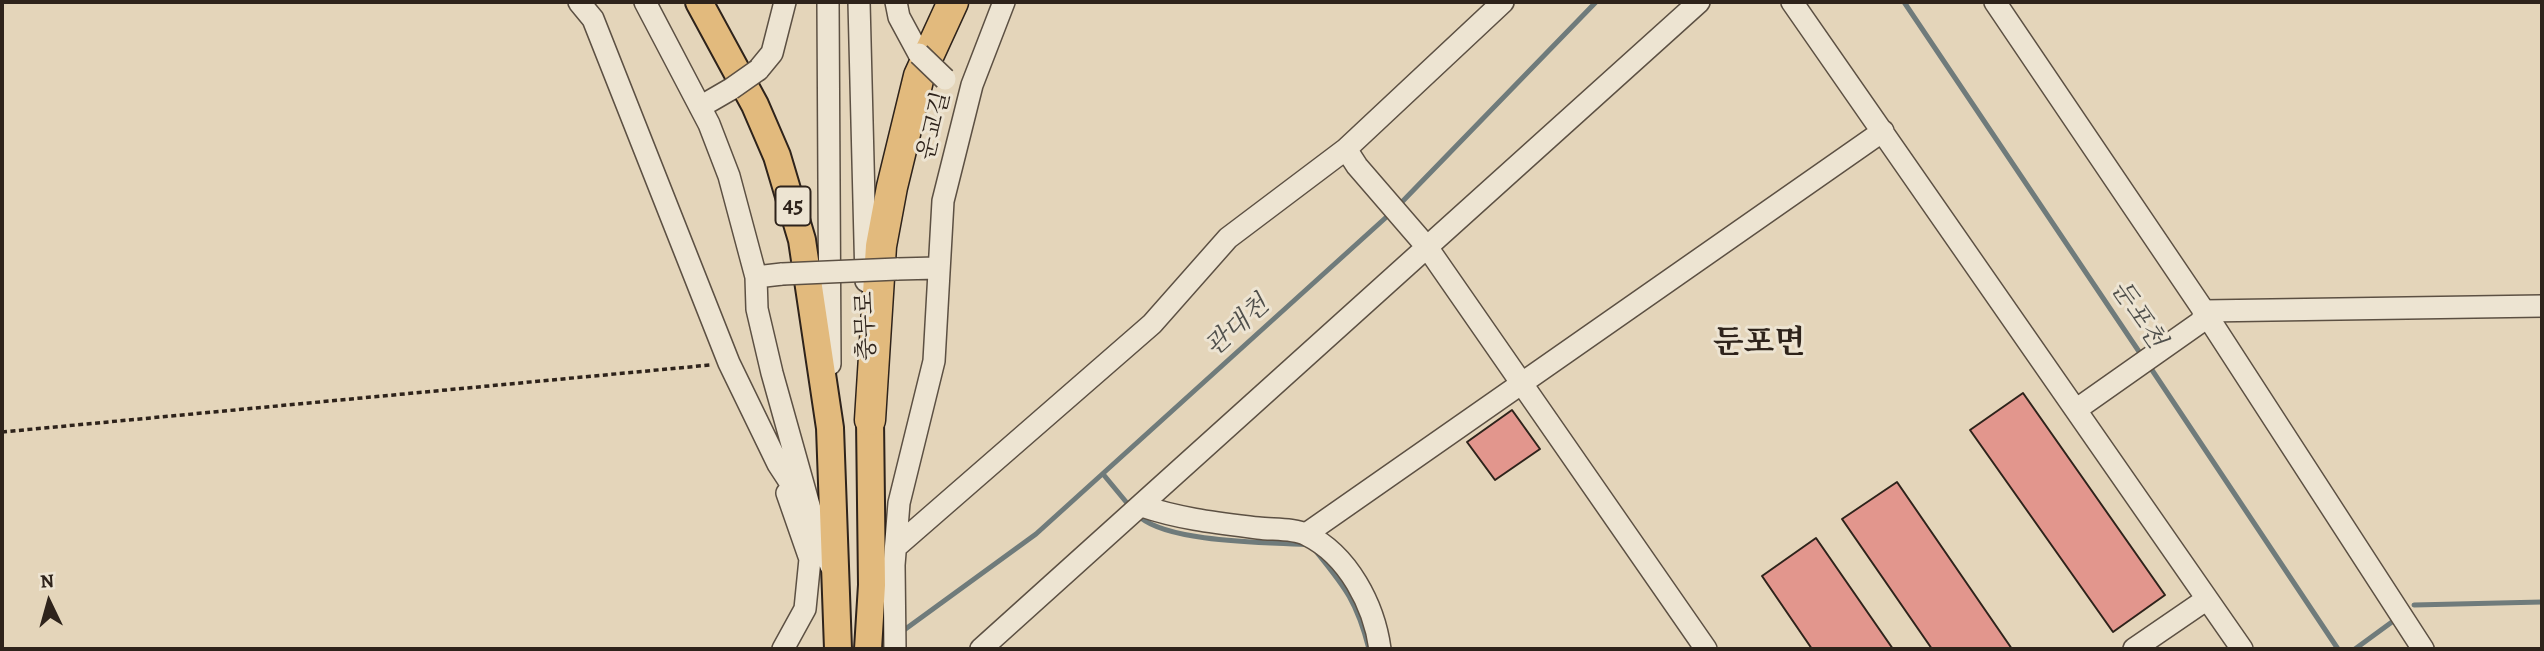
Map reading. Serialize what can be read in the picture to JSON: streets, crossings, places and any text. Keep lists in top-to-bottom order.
{
  "streets": {
    "main road": ["45", "충무로"],
    "street": ["운교길"]
  },
  "crossings": [
    ["45", "충무로"]
  ],
  "districts": ["둔포면"],
  "water": ["둔포천", "관대천"],
  "north": "top"
}
